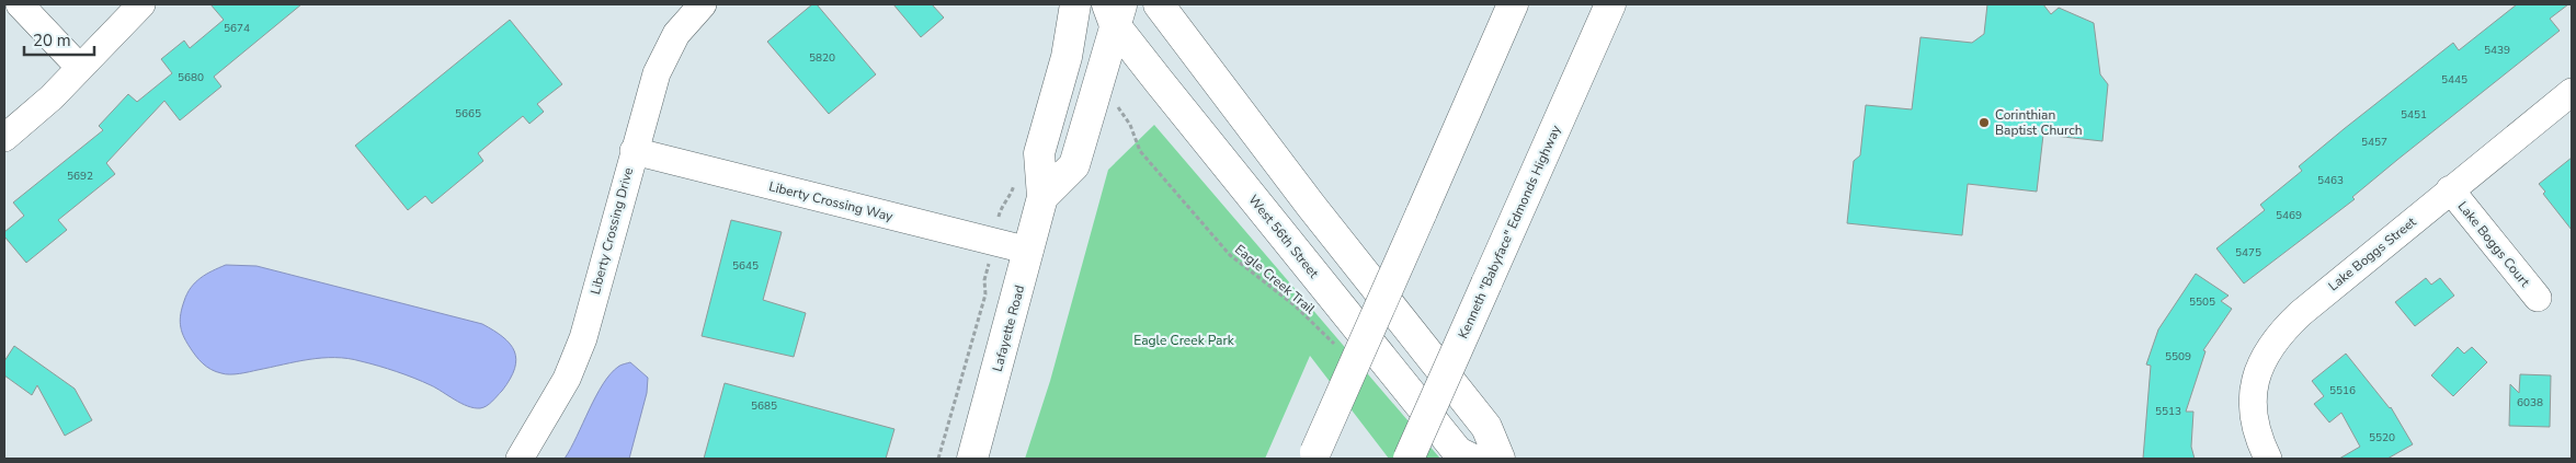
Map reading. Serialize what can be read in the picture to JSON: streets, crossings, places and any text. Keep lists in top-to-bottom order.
{
  "streets": {
    "main road": ["Kenneth \"Babyface\" Edmonds Highway", "West 56th Street", "Lafayette Road"],
    "street": [
      "Liberty Crossing Way",
      "Liberty Crossing Drive",
      "Lake Boggs Court",
      "Lake Boggs Street"
    ],
    "path": ["Eagle Creek Trail"]
  },
  "crossings": [
    ["Liberty Crossing Way", "Liberty Crossing Drive"],
    ["Liberty Crossing Way", "Lafayette Road"],
    ["West 56th Street", "Lafayette Road"],
    ["Lake Boggs Court", "Lake Boggs Street"]
  ],
  "parks": ["Eagle Creek Park"],
  "places": ["Corinthian Baptist Church"],
  "house_numbers": [
    "5674",
    "5439",
    "5820",
    "5680",
    "5445",
    "5665",
    "5451",
    "5457",
    "5692",
    "5463",
    "5469",
    "5475",
    "5645",
    "5505",
    "5509",
    "5516",
    "6038",
    "5685",
    "5513",
    "5520"
  ],
  "scale_bar": "20 m"
}
